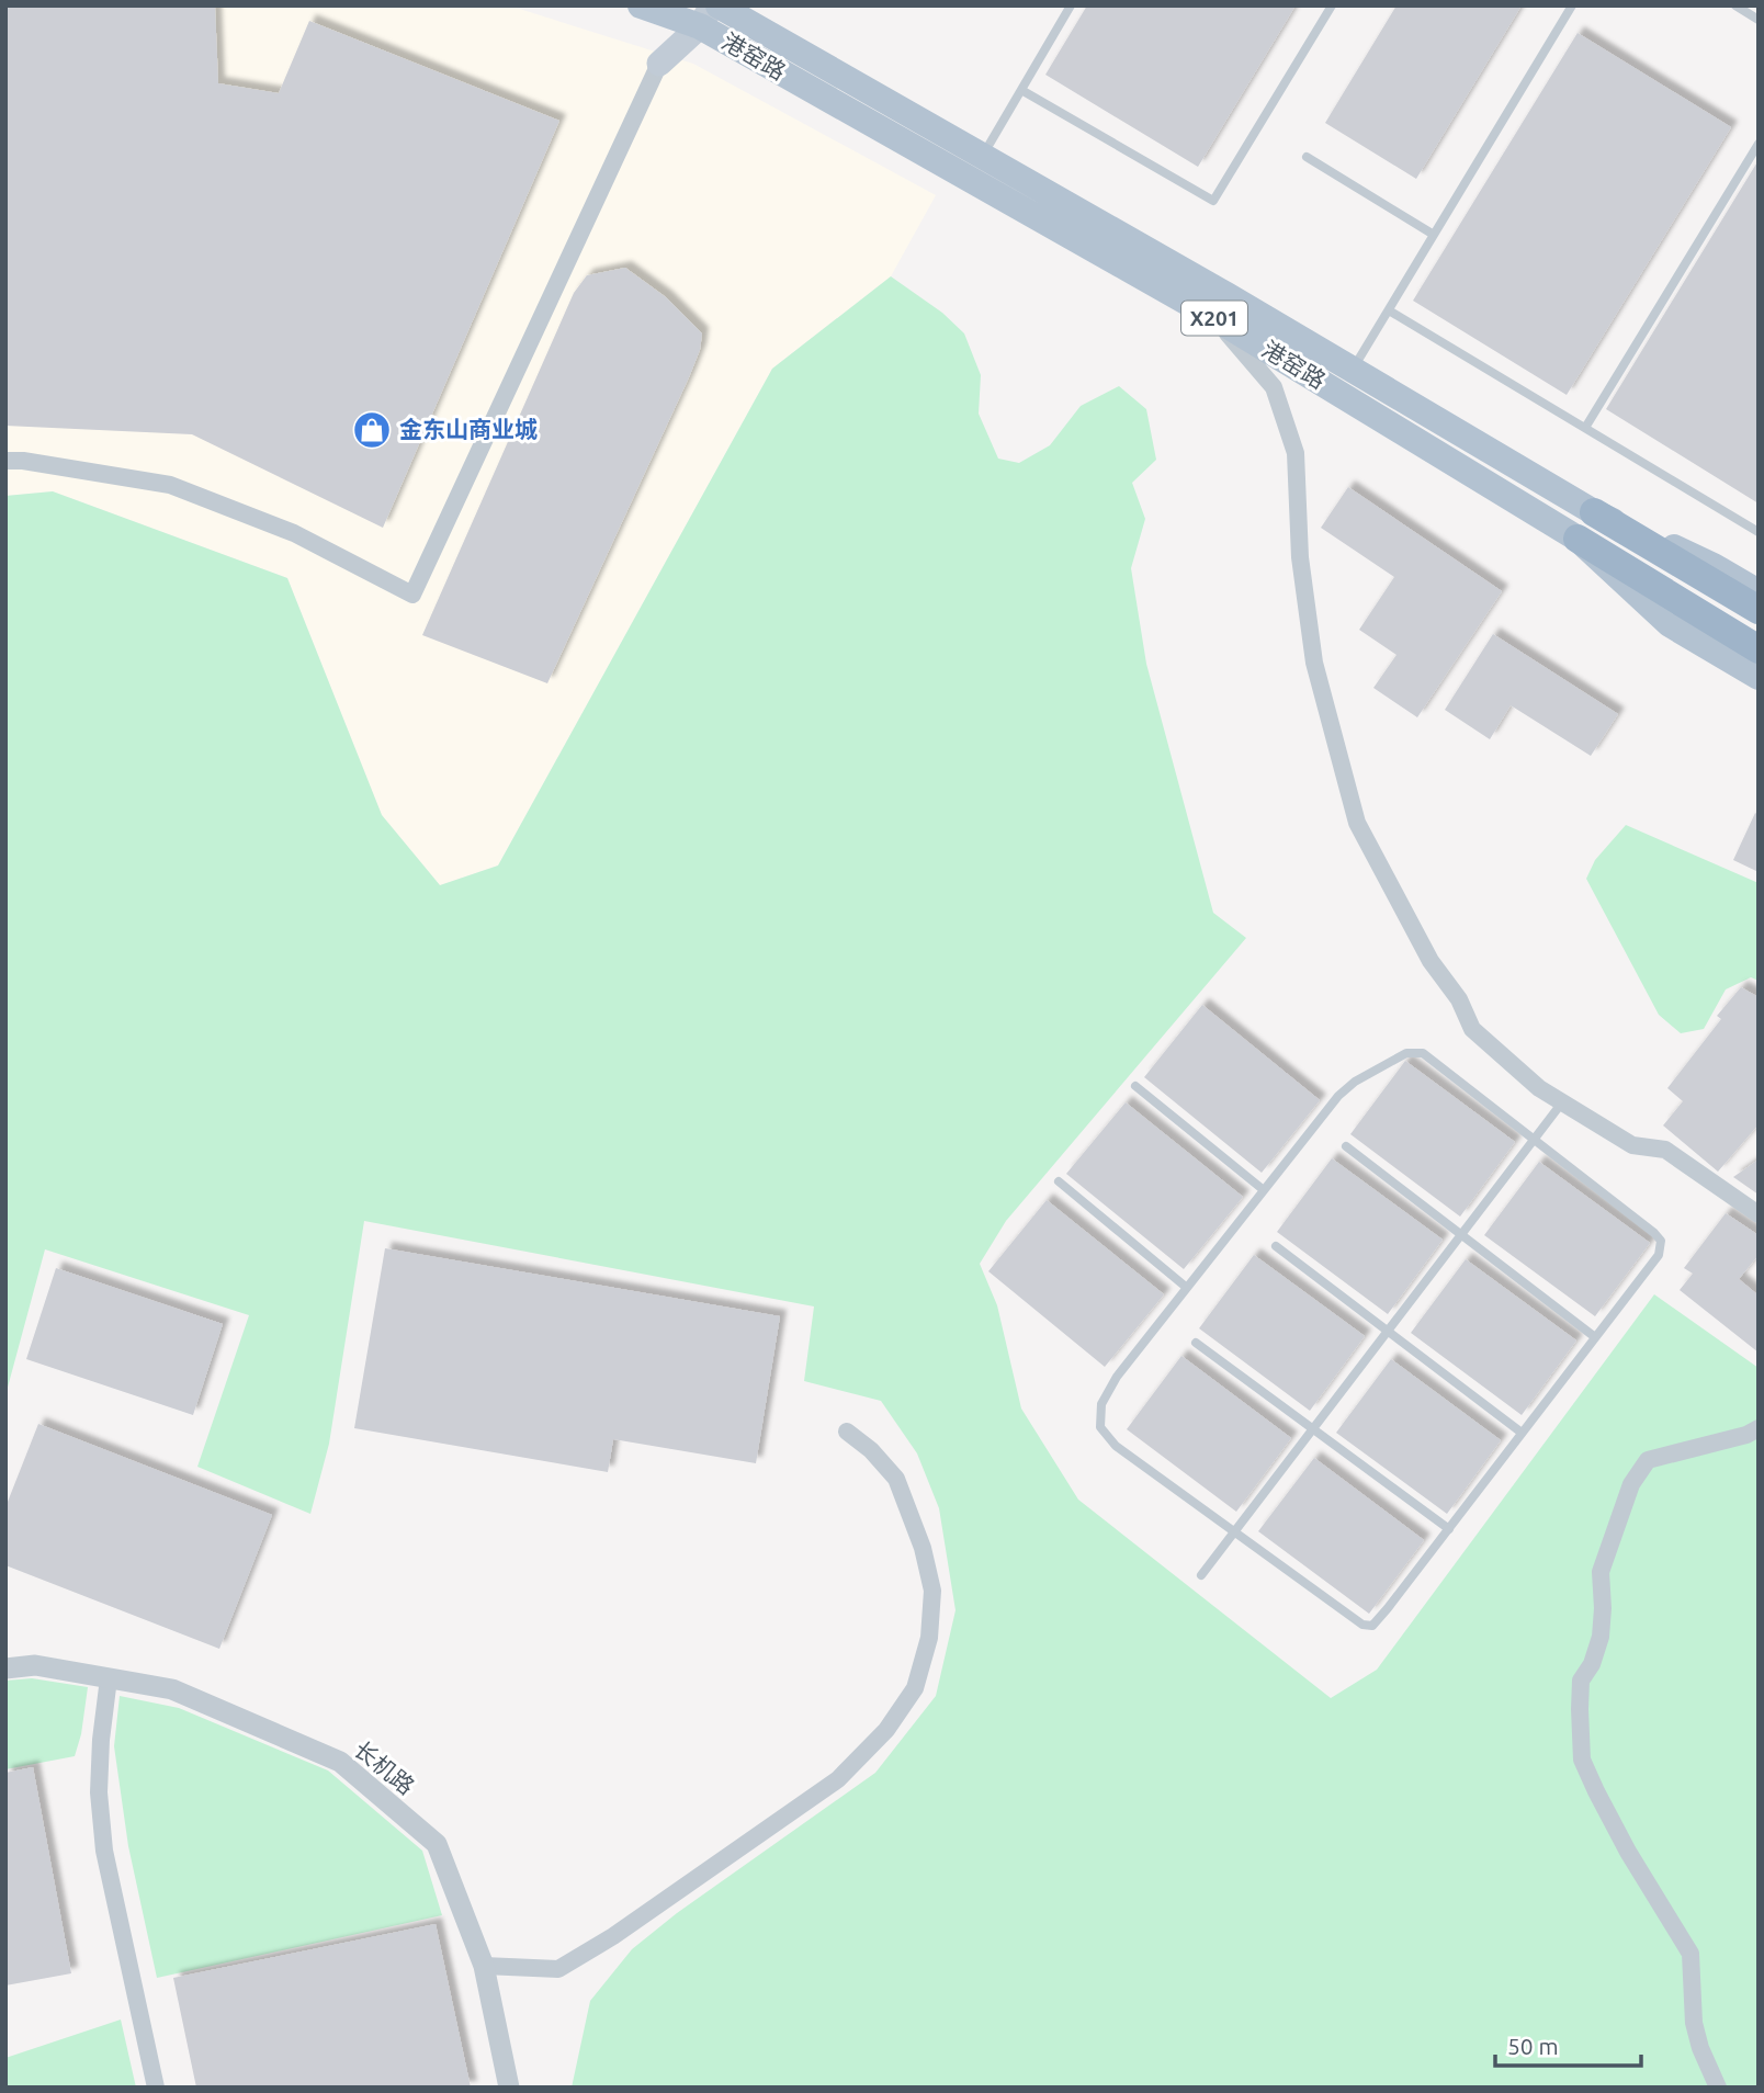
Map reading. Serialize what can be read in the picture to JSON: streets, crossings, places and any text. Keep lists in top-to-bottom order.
{
  "streets": {
    "main road": ["港窑路", "X201"],
    "street": ["长机路"]
  },
  "places": {
    "shop": ["金东山商业城"]
  },
  "scale_bar": "50 m"
}
